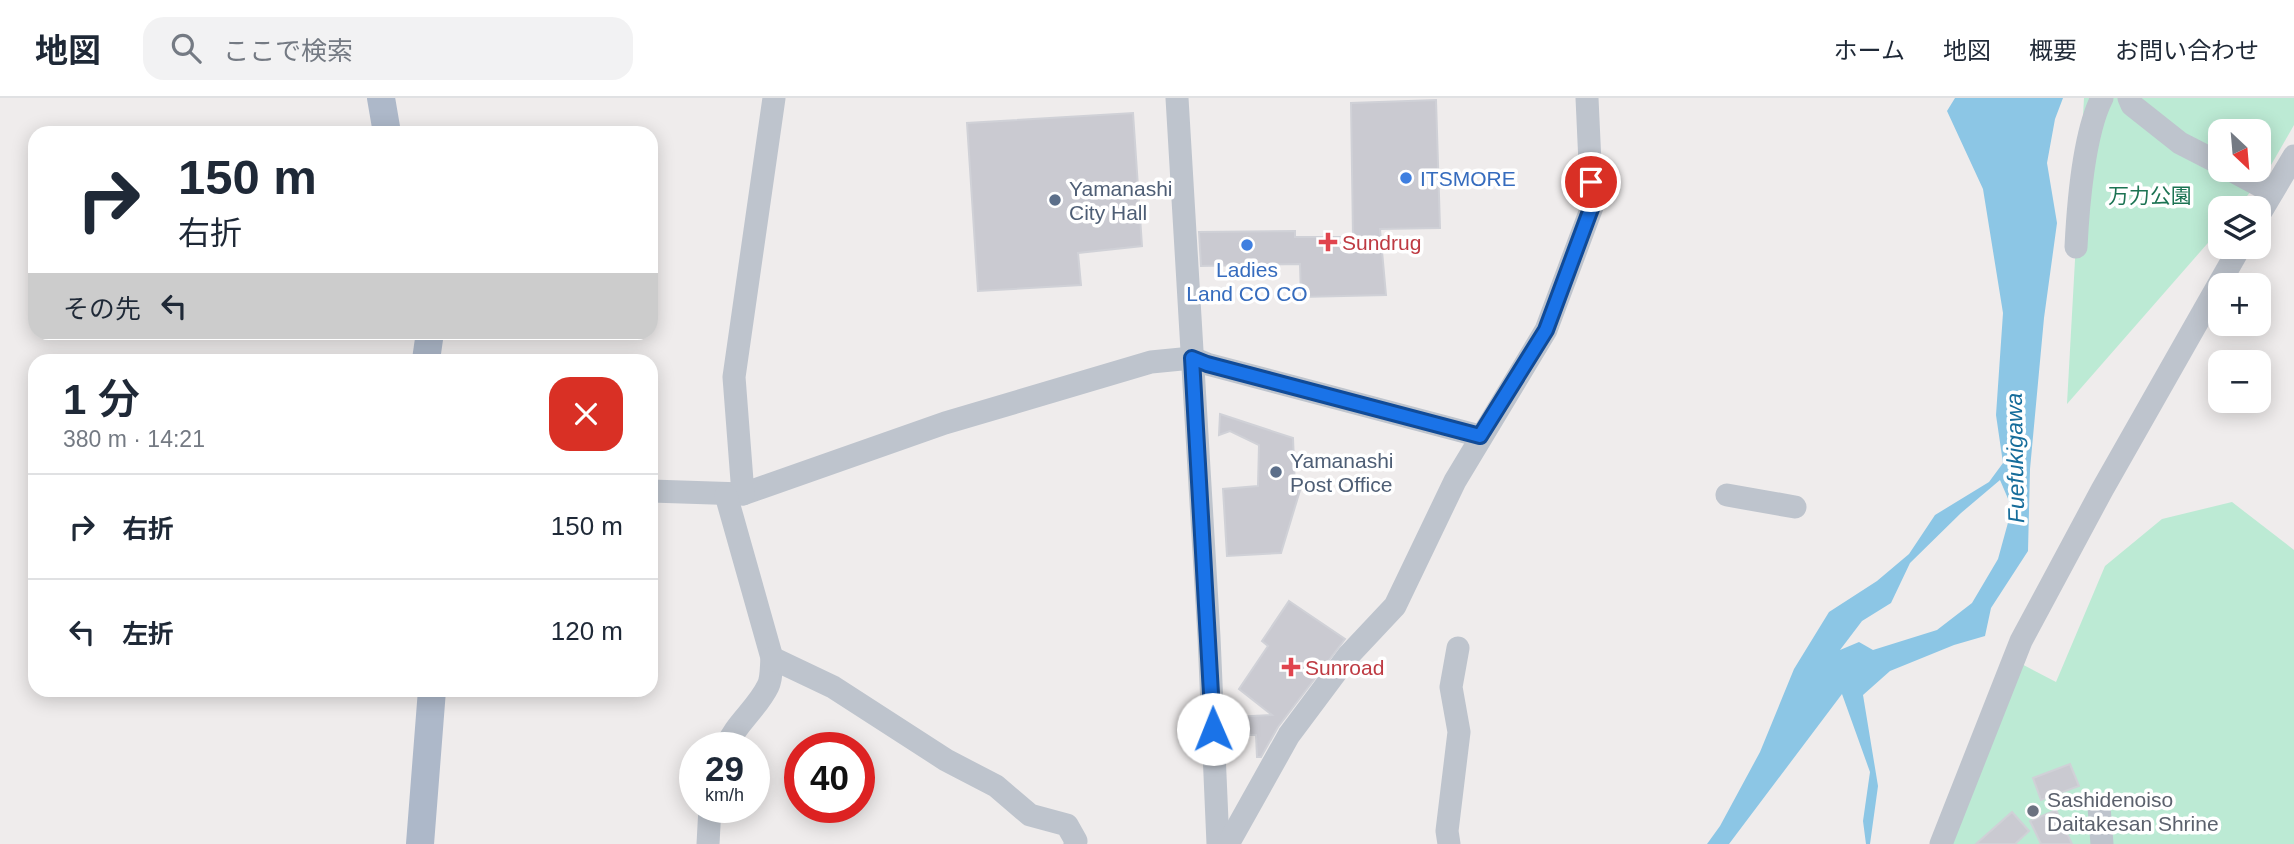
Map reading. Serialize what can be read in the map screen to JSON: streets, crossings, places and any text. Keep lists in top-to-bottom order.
{
  "water": ["Fuefukigawa"],
  "parks": ["万力公園"],
  "places": {
    "other": [
      "ITSMORE",
      "Yamanashi City Hall",
      "Ladies Land CO CO",
      "Yamanashi Post Office",
      "Sashidenoiso Daitakesan Shrine"
    ],
    "health": ["Sundrug", "Sunroad"]
  },
  "north": "bottom right",
  "page": {
    "header": "地図",
    "search": "ここで検索",
    "nav": [
      "ホーム",
      "地図",
      "概要",
      "お問い合わせ"
    ],
    "map_buttons": ["+", "−"],
    "turn": ["150 m", "右折"],
    "then": "その先",
    "heading": ["1 分", "380 m · 14:21"],
    "list": [
      {
        "name": "右折",
        "value": "150 m"
      },
      {
        "name": "左折",
        "value": "120 m"
      }
    ],
    "speed": "29 km/h",
    "limit": "40"
  }
}
